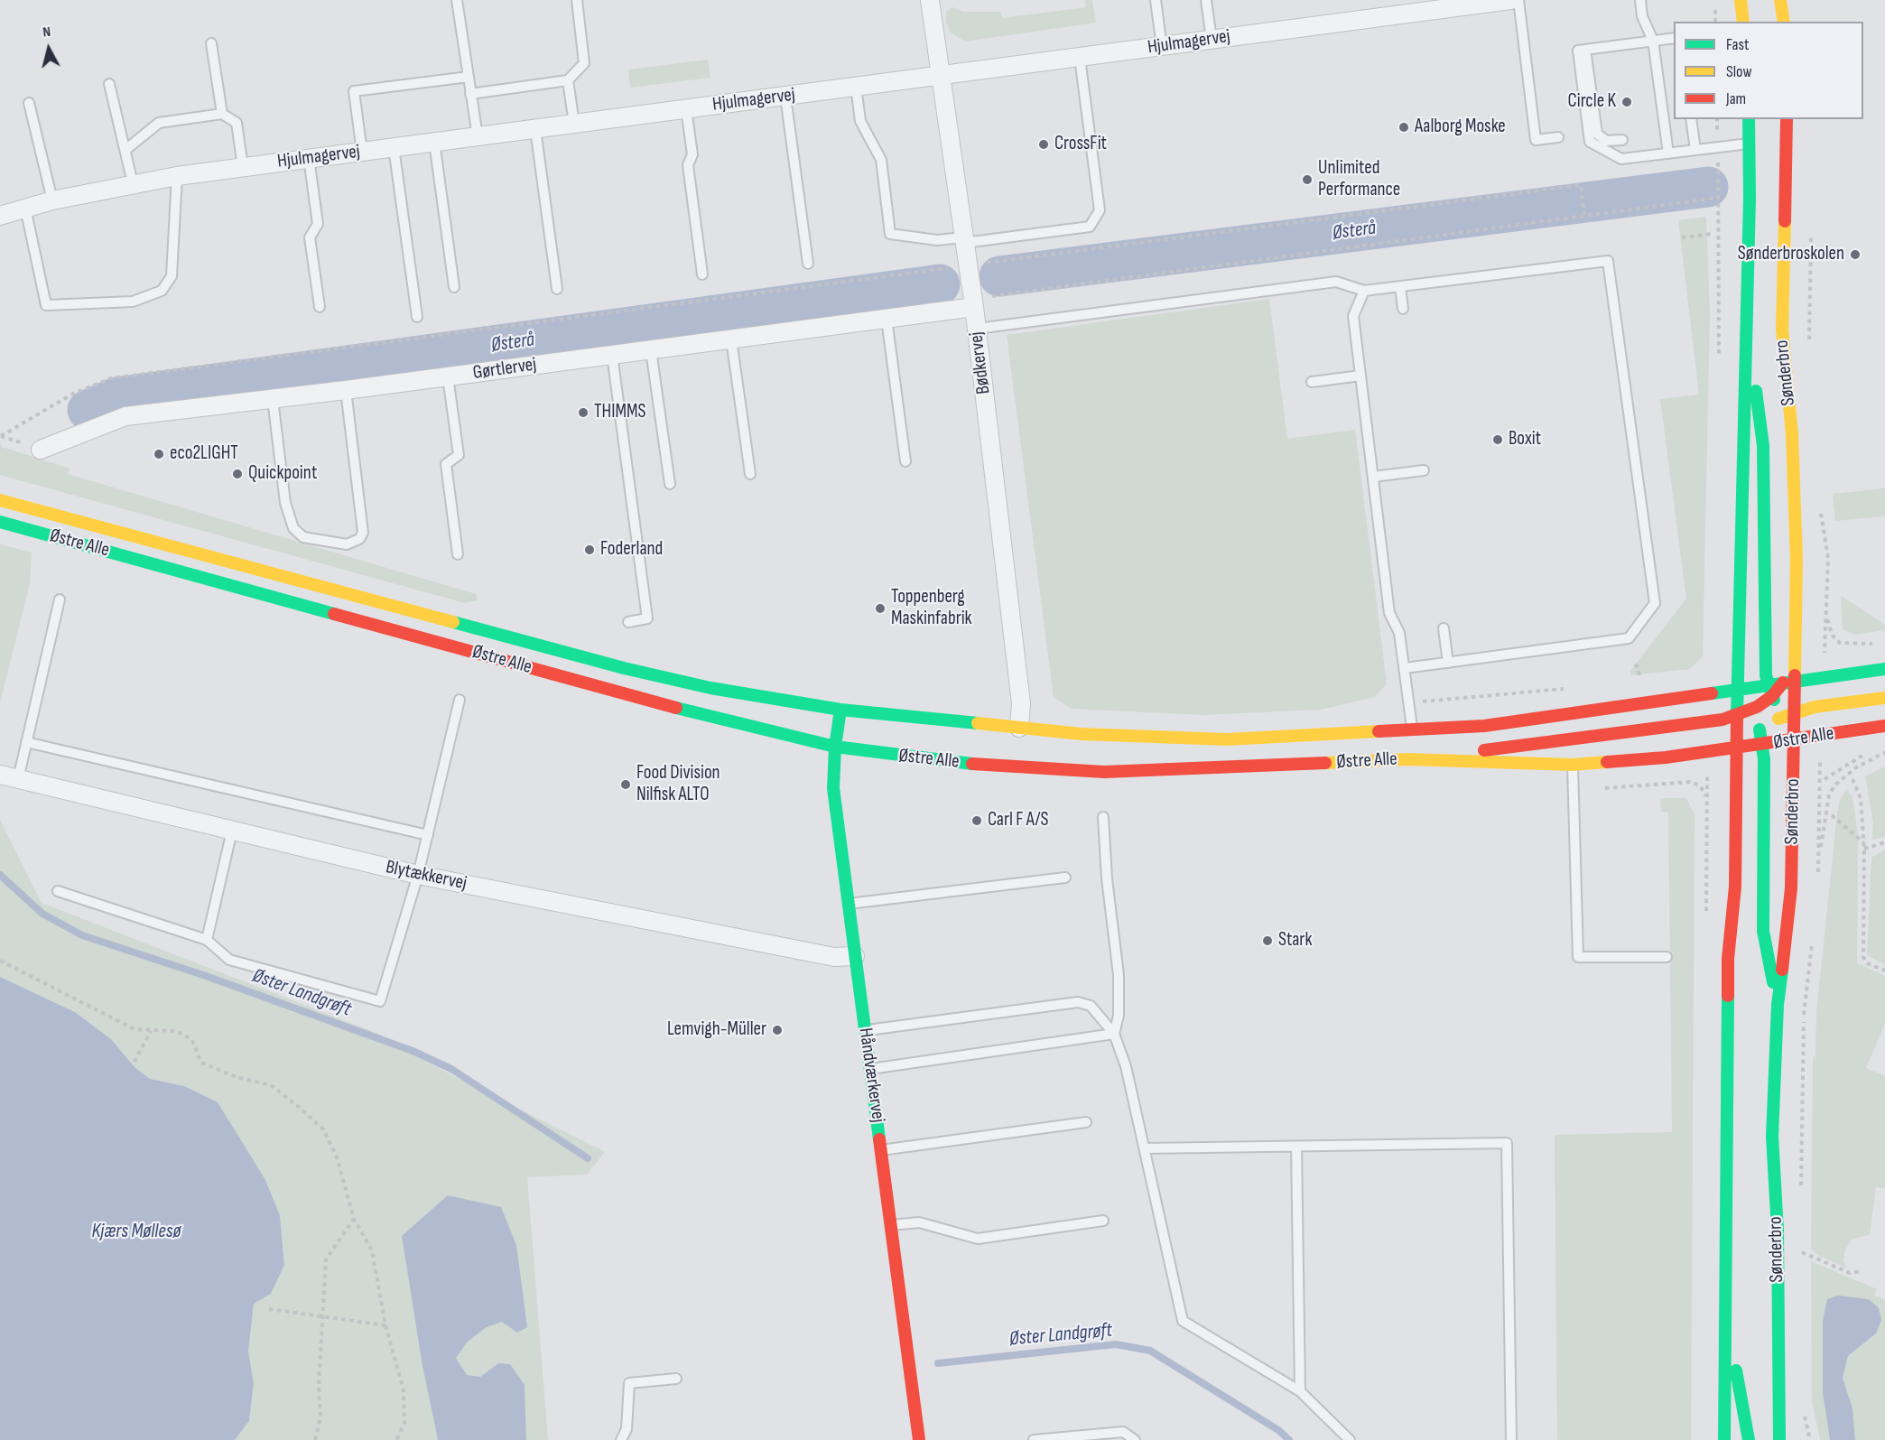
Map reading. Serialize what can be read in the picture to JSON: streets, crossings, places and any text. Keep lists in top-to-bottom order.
{
  "streets": {
    "street": [
      "Hjulmagervej",
      "Bødkervej",
      "Gørtlervej",
      "Sønderbro",
      "Østre Alle",
      "Blytækkervej",
      "Håndværkervej"
    ]
  },
  "crossings": [
    ["Hjulmagervej", "Bødkervej"],
    ["Bødkervej", "Gørtlervej"],
    ["Bødkervej", "Østre Alle"],
    ["Sønderbro", "Østre Alle"],
    ["Østre Alle", "Håndværkervej"],
    ["Blytækkervej", "Håndværkervej"]
  ],
  "water": ["Østerå", "Øster Landgrøft", "Kjærs Møllesø"],
  "places": [
    "Circle K",
    "Aalborg Moske",
    "CrossFit",
    "Unlimited Performance",
    "Sønderbroskolen",
    "THIMMS",
    "Boxit",
    "eco2LIGHT",
    "Quickpoint",
    "Foderland",
    "Toppenberg Maskinfabrik",
    "Food Division Nilfisk ALTO",
    "Carl F A/S",
    "Stark",
    "Lemvigh-Müller"
  ],
  "legend": ["Fast", "Slow", "Jam"],
  "north": "top"
}
